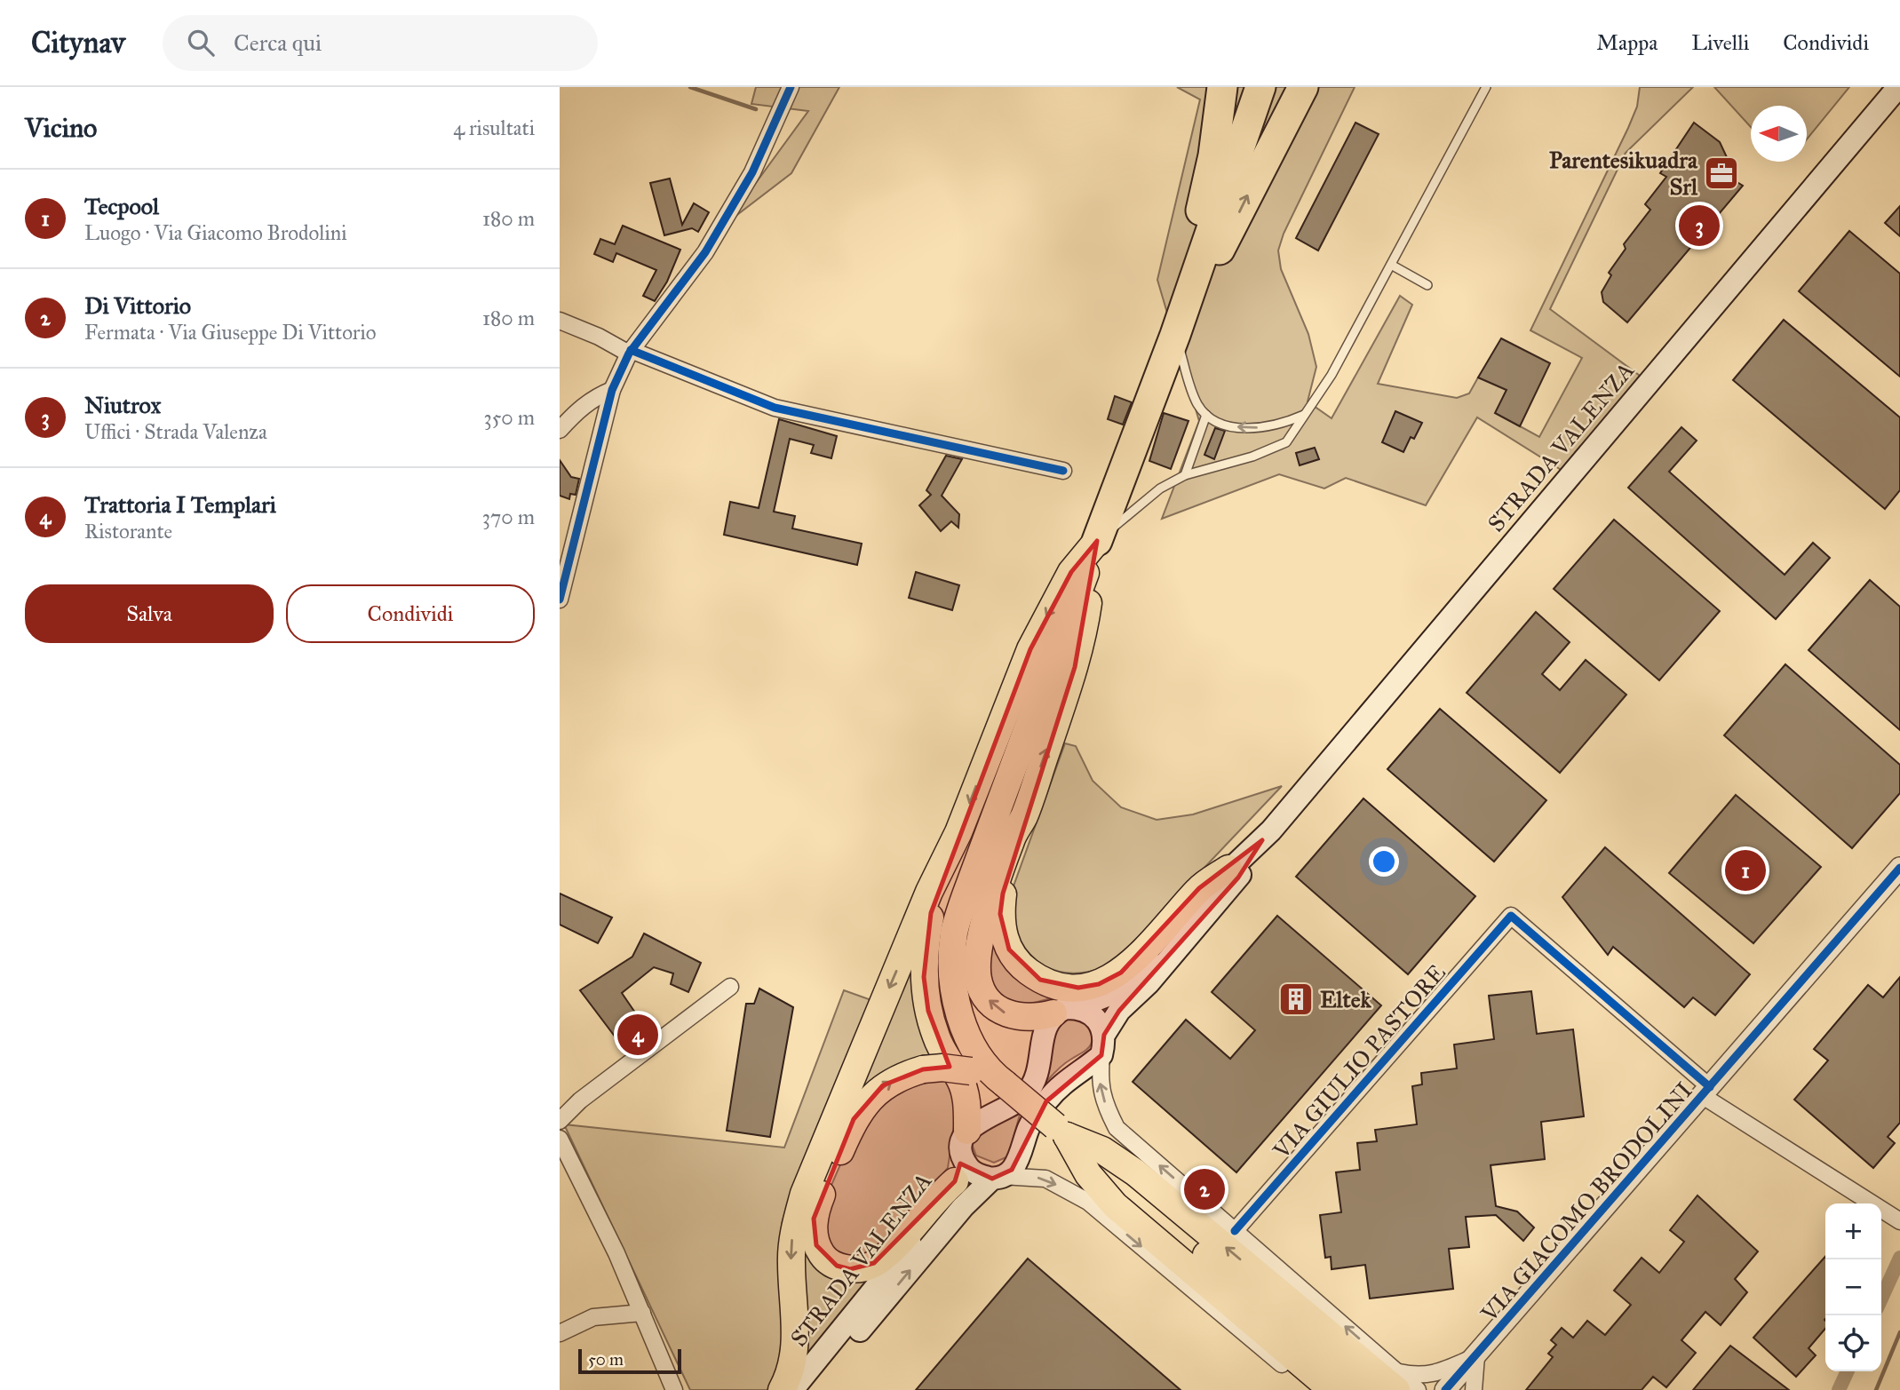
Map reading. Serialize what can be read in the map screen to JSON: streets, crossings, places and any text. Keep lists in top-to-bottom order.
{
  "streets": {
    "main road": ["STRADA VALENZA"],
    "street": ["VIA GIULIO PASTORE", "VIA GIACOMO BRODOLINI"]
  },
  "crossings": [
    ["VIA GIULIO PASTORE", "VIA GIACOMO BRODOLINI"]
  ],
  "places": {
    "office": ["Parentesikuadra Srl"],
    "building": ["Eltek"]
  },
  "scale_bar": "50 m",
  "north": "left",
  "page": {
    "header": "Citynav",
    "search": "Cerca qui",
    "nav": ["Mappa", "Livelli", "Condividi"],
    "heading": ["Vicino", "4 risultati"],
    "list": [
      {
        "mark": "1",
        "name": "Tecpool",
        "note": "Luogo · Via Giacomo Brodolini",
        "value": "180 m"
      },
      {
        "mark": "2",
        "name": "Di Vittorio",
        "note": "Fermata · Via Giuseppe Di Vittorio",
        "value": "180 m"
      },
      {
        "mark": "3",
        "name": "Niutrox",
        "note": "Uffici · Strada Valenza",
        "value": "350 m"
      },
      {
        "mark": "4",
        "name": "Trattoria I Templari",
        "note": "Ristorante",
        "value": "370 m"
      }
    ],
    "pins": [
      "3",
      "1",
      "4",
      "2"
    ],
    "buttons": ["Salva", "Condividi"],
    "map_buttons": ["+", "−"],
    "scale": "50 m"
  }
}
